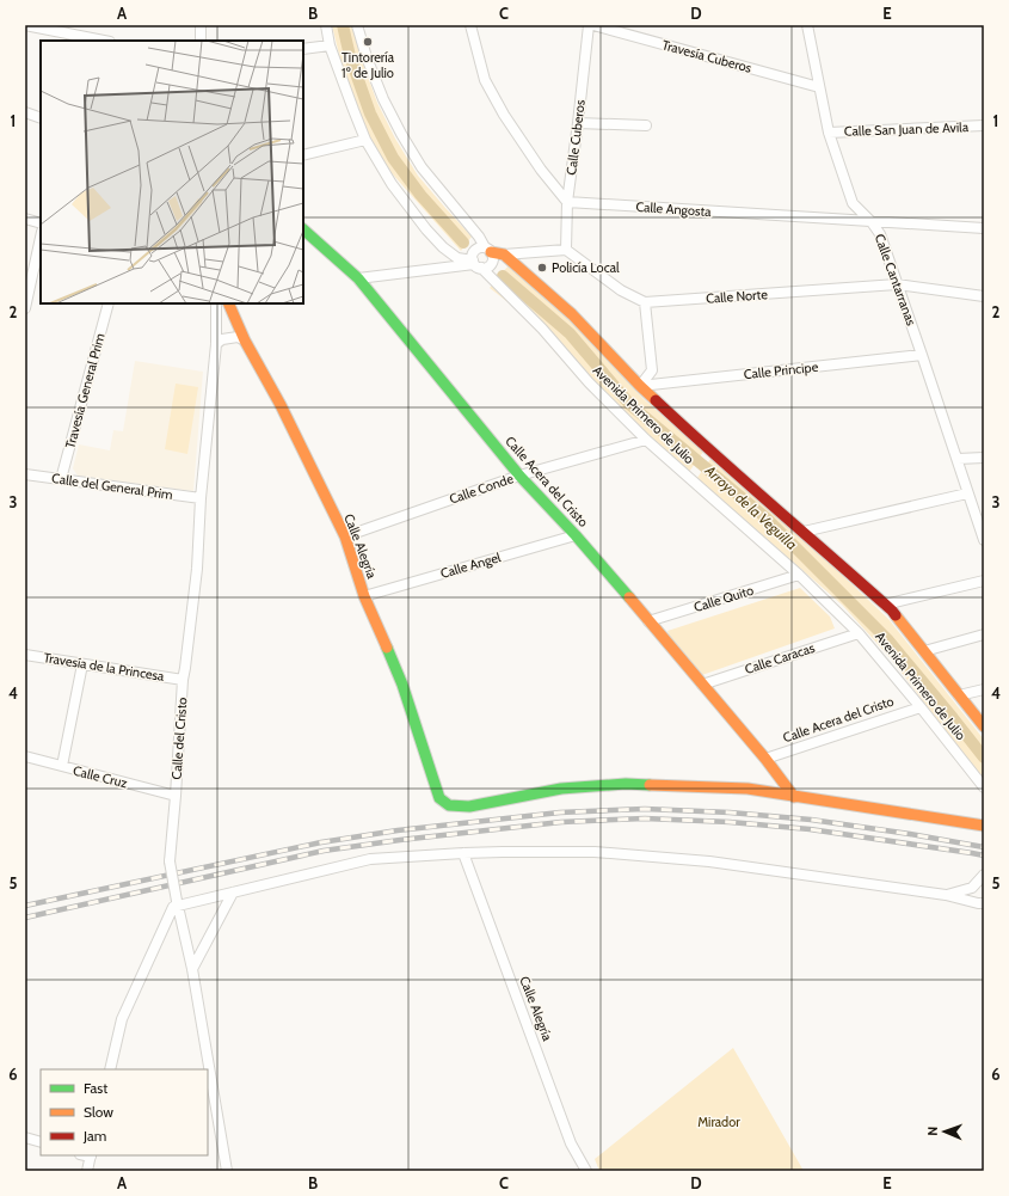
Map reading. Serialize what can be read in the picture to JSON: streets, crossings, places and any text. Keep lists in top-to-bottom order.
{
  "streets": {
    "street": [
      "Travesía Cuberos",
      "Calle San Juan de Avila",
      "Calle Cuberos",
      "Calle Angosta",
      "Calle Cantarranas",
      "Calle Norte",
      "Calle Principe",
      "Travesía General Prim",
      "Avenida Primero de Julio",
      "Calle Acera del Cristo",
      "Calle del General Prim",
      "Calle Conde",
      "Calle Alegría",
      "Calle Angel",
      "Calle Quito",
      "Calle Caracas",
      "Travesía de la Princesa",
      "Calle del Cristo",
      "Calle Cruz"
    ]
  },
  "crossings": [
    ["Travesía Cuberos", "Calle Cantarranas"],
    ["Calle San Juan de Avila", "Calle Cantarranas"],
    ["Calle Cuberos", "Calle Angosta"],
    ["Calle Angosta", "Calle Cantarranas"],
    ["Calle Cantarranas", "Calle Norte"],
    ["Calle Cantarranas", "Calle Principe"],
    ["Calle Principe", "Avenida Primero de Julio"],
    ["Travesía General Prim", "Calle del General Prim"],
    ["Avenida Primero de Julio", "Calle Acera del Cristo"],
    ["Avenida Primero de Julio", "Calle Conde"],
    ["Avenida Primero de Julio", "Calle Quito"],
    ["Avenida Primero de Julio", "Calle Caracas"],
    ["Calle Acera del Cristo", "Calle Conde"],
    ["Calle Acera del Cristo", "Calle Alegría"],
    ["Calle Acera del Cristo", "Calle Angel"],
    ["Calle Acera del Cristo", "Calle Quito"],
    ["Calle Acera del Cristo", "Calle Caracas"],
    ["Calle del General Prim", "Calle del Cristo"],
    ["Calle Conde", "Calle Alegría"],
    ["Calle Alegría", "Calle Angel"],
    ["Travesía de la Princesa", "Calle del Cristo"],
    ["Calle del Cristo", "Calle Cruz"]
  ],
  "water": ["Arroyo de la Veguilla"],
  "parks": ["Mirador"],
  "places": ["Tintorería 1º de Julio", "Policía Local"],
  "legend": ["Fast", "Slow", "Jam"],
  "north": "left",
  "grid": {
    "columns": [
      "A",
      "B",
      "C",
      "D",
      "E"
    ],
    "rows": [
      "1",
      "2",
      "3",
      "4",
      "5",
      "6"
    ]
  }
}
